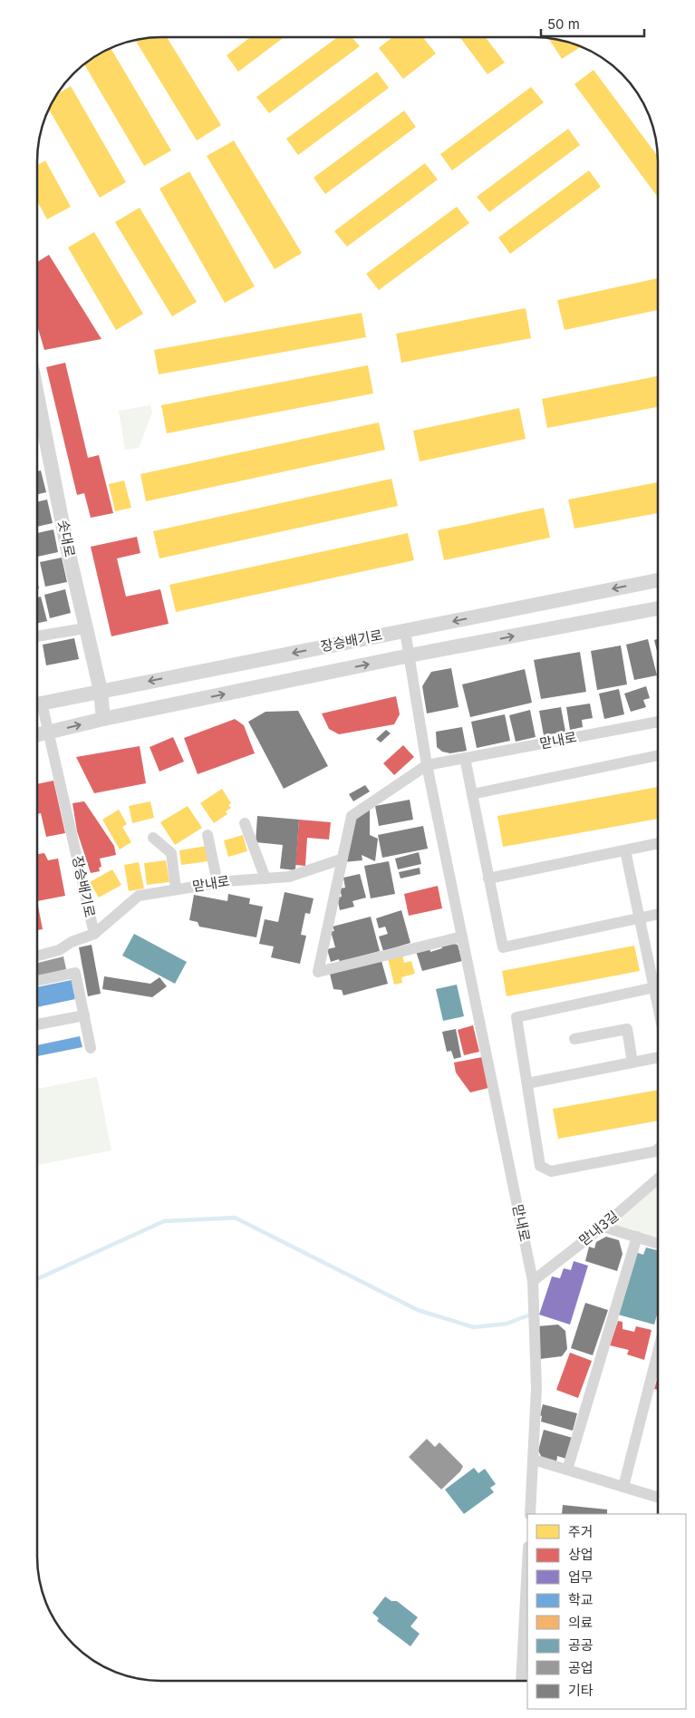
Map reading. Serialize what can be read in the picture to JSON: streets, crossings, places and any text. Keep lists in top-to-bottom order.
{
  "streets": {
    "street": [
      "솟대로",
      "장승배기로",
      "맏내로",
      "맏내3길"
    ]
  },
  "crossings": [
    ["솟대로", "장승배기로"],
    ["장승배기로", "맏내로"],
    ["맏내로", "맏내3길"]
  ],
  "legend": [
    "주거",
    "상업",
    "업무",
    "학교",
    "의료",
    "공공",
    "공업",
    "기타"
  ],
  "scale_bar": "50 m"
}
